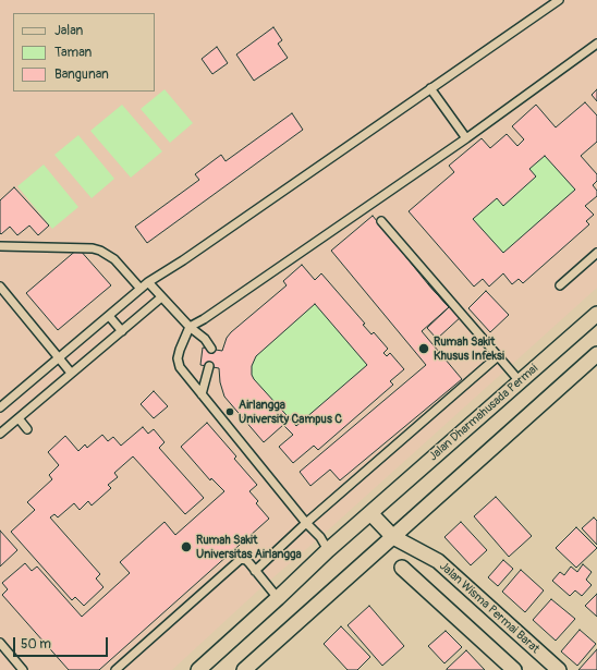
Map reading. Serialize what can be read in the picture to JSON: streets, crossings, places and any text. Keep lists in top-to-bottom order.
{
  "streets": {
    "street": ["Jalan Dharmahusada Permai", "Jalan Wisma Permai Barat"]
  },
  "places": ["Rumah Sakit Khusus Infeksi", "Airlangga University Campus C", "Rumah Sakit Universitas Airlangga"],
  "legend": ["Jalan", "Taman", "Bangunan"],
  "scale_bar": "50 m"
}
